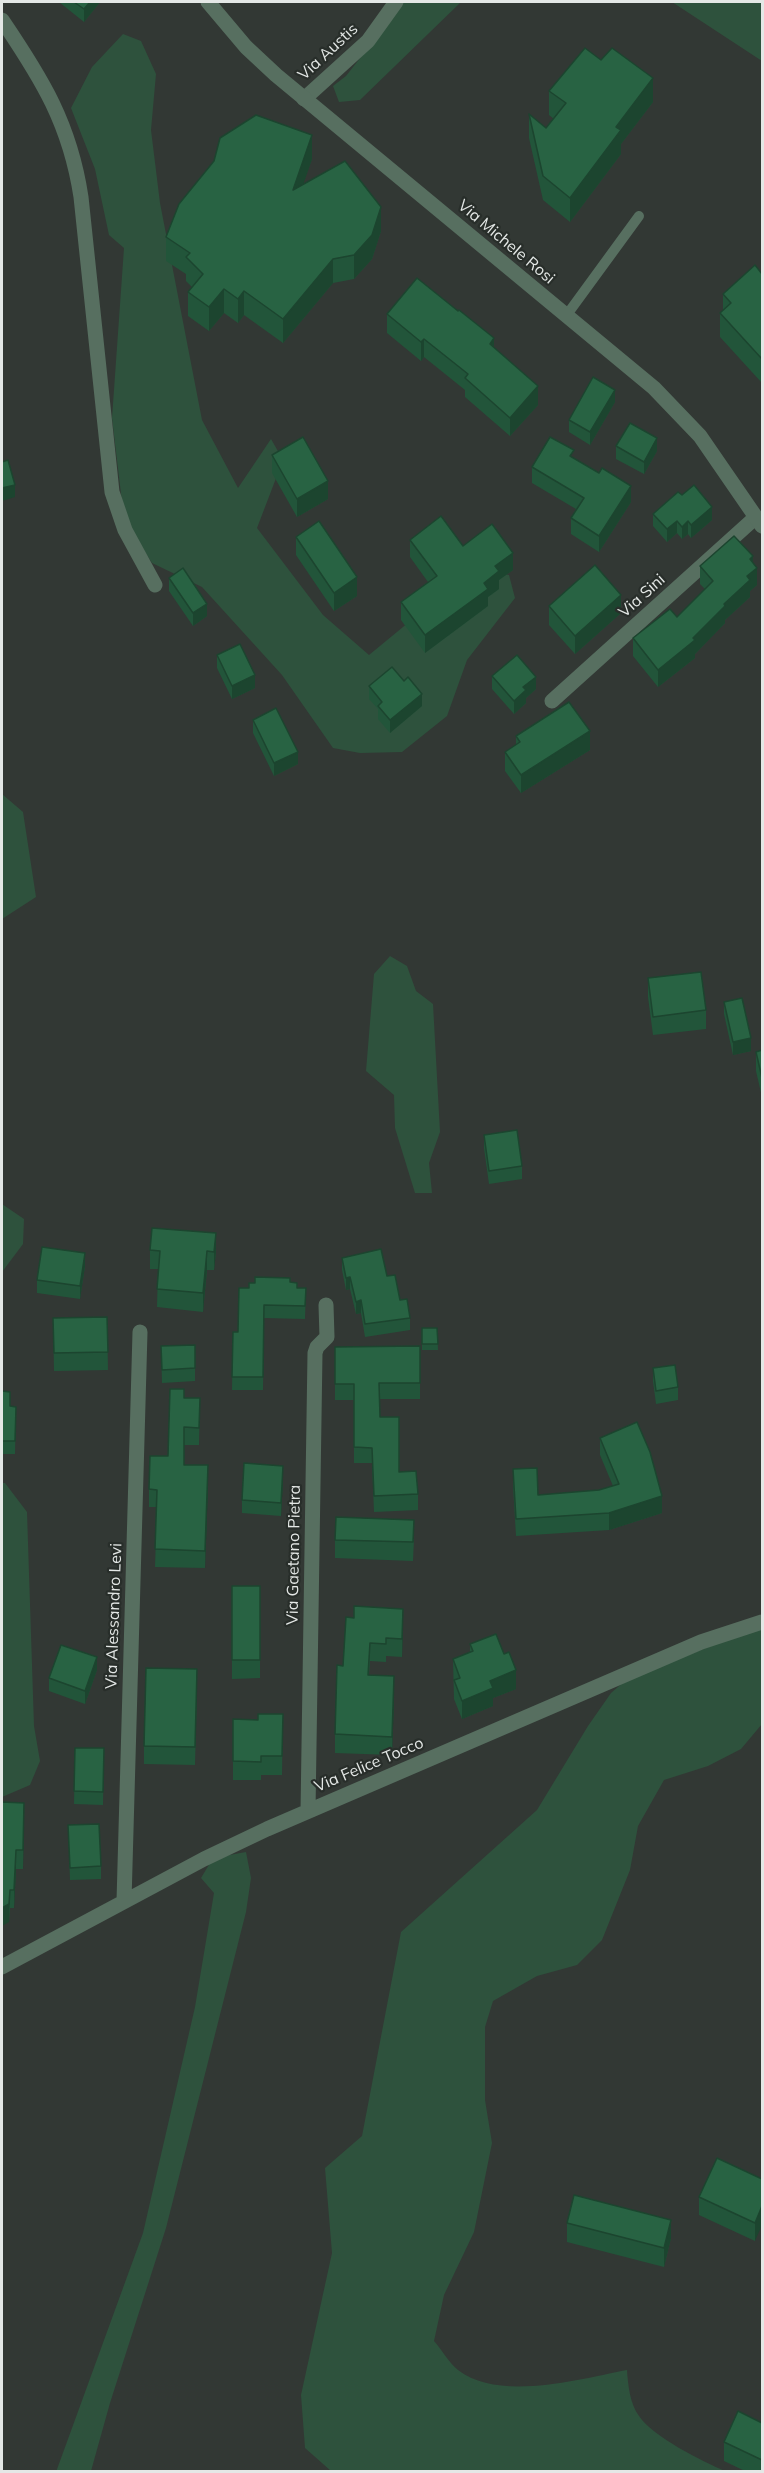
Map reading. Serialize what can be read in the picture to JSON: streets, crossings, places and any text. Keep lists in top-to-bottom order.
{
  "streets": {
    "street": [
      "Via Austis",
      "Via Michele Rosi",
      "Via Sini",
      "Via Gaetano Pietra",
      "Via Alessandro Levi",
      "Via Felice Tocco"
    ]
  },
  "crossings": [
    ["Via Austis", "Via Michele Rosi"],
    ["Via Michele Rosi", "Via Sini"],
    ["Via Gaetano Pietra", "Via Felice Tocco"],
    ["Via Alessandro Levi", "Via Felice Tocco"]
  ]
}
